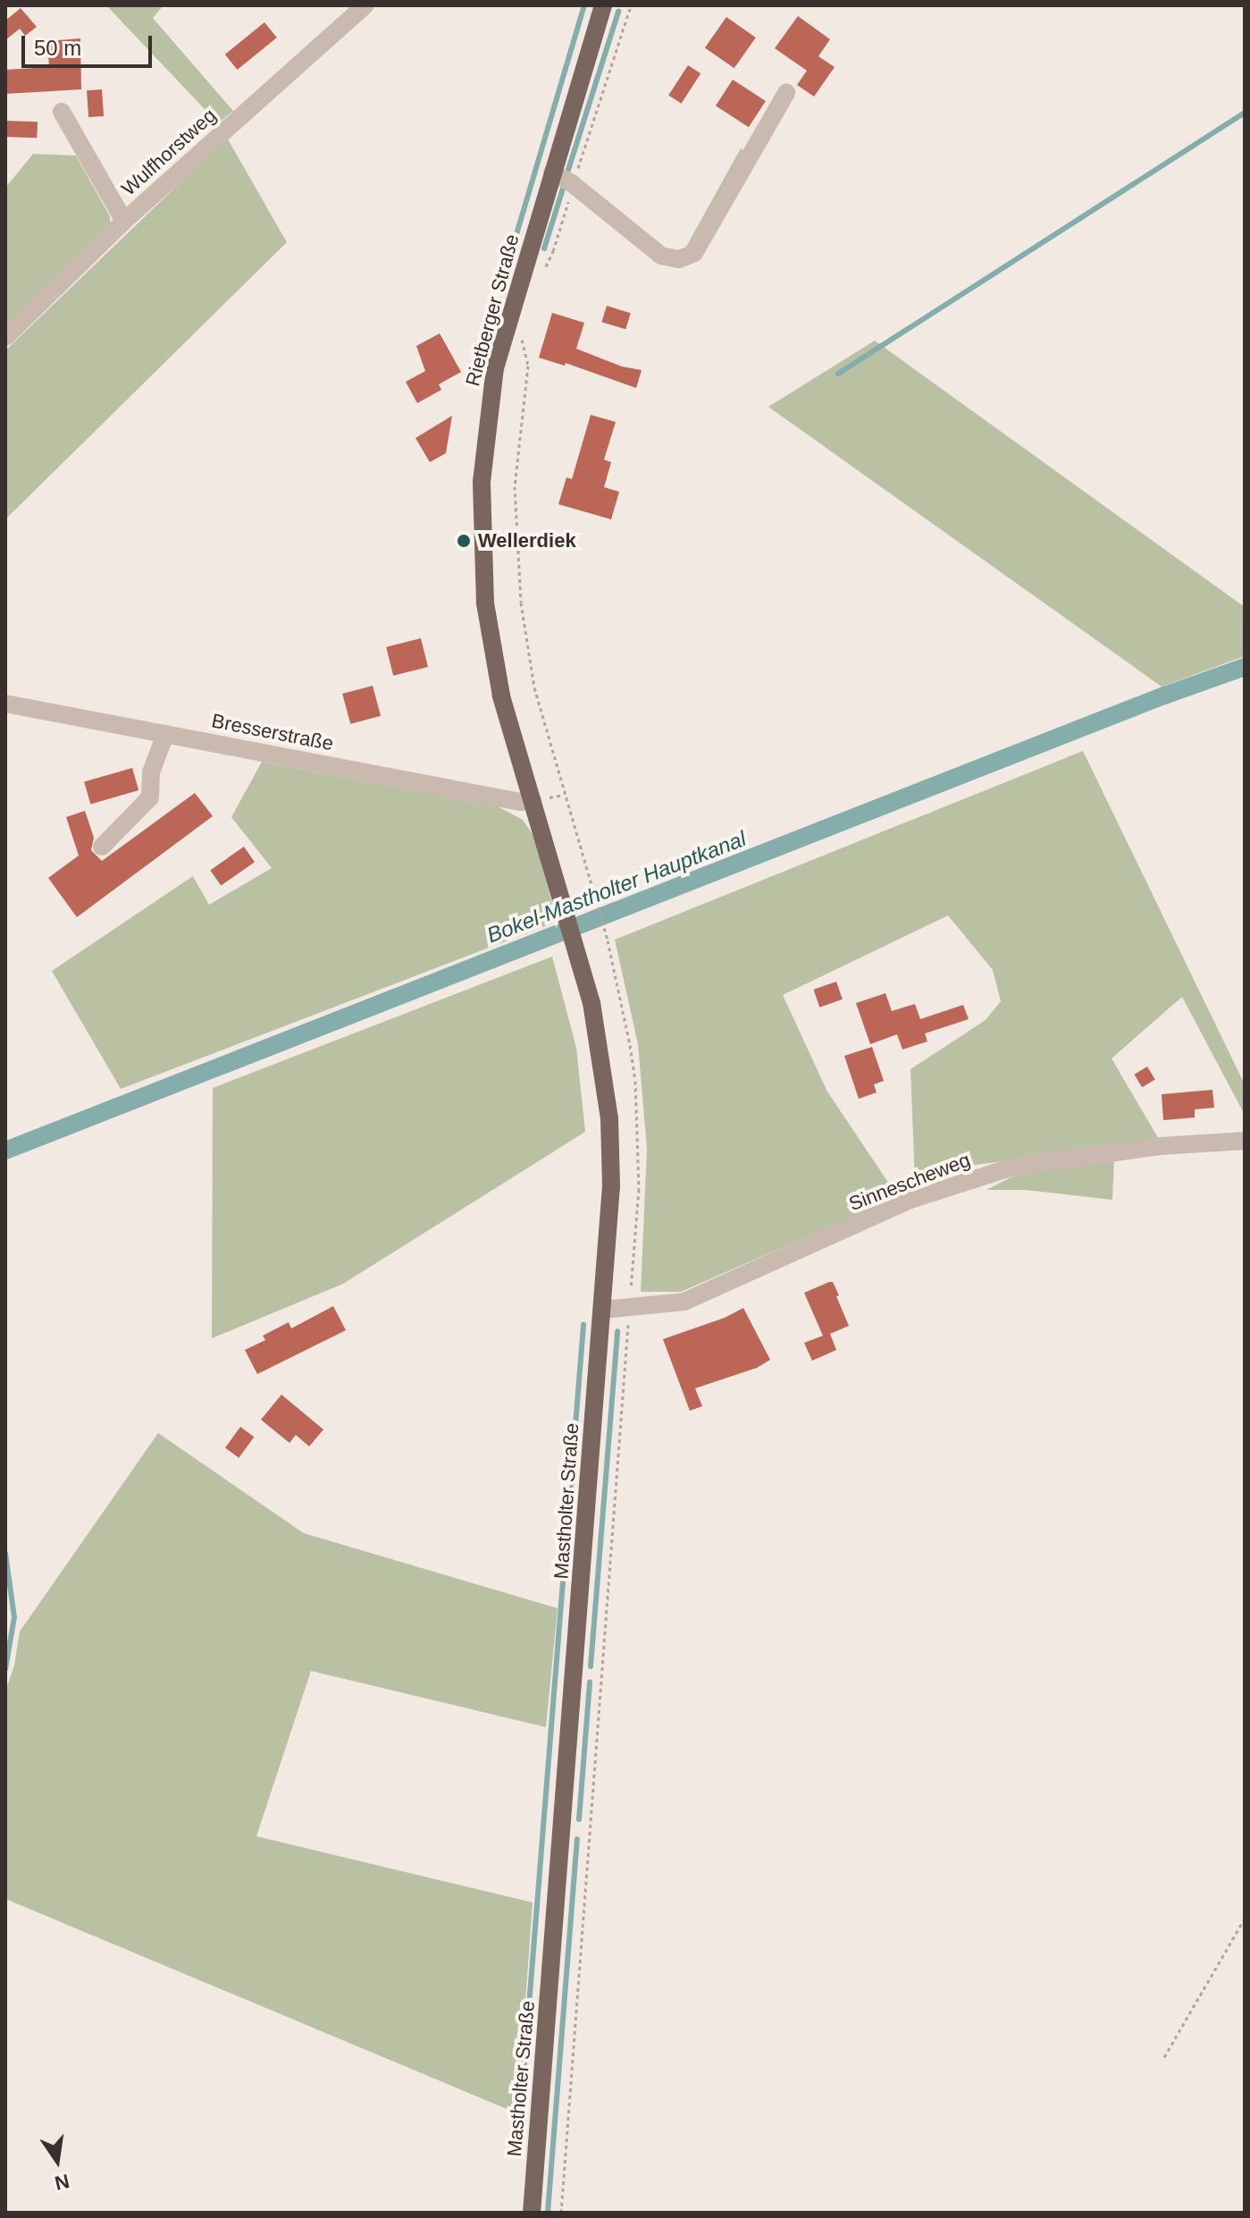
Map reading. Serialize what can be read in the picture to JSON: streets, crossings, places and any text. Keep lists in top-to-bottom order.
{
  "streets": {
    "main road": ["Rietberger Straße", "Mastholter Straße"],
    "street": ["Wulfhorstweg", "Bresserstraße", "Sinnescheweg"]
  },
  "crossings": [
    ["Rietberger Straße", "Bresserstraße"],
    ["Rietberger Straße", "Mastholter Straße"],
    ["Bresserstraße", "Mastholter Straße"],
    ["Sinnescheweg", "Mastholter Straße"]
  ],
  "water": ["Bokel-Mastholter Hauptkanal"],
  "places": ["Wellerdiek"],
  "scale_bar": "50 m",
  "north": "bottom"
}
